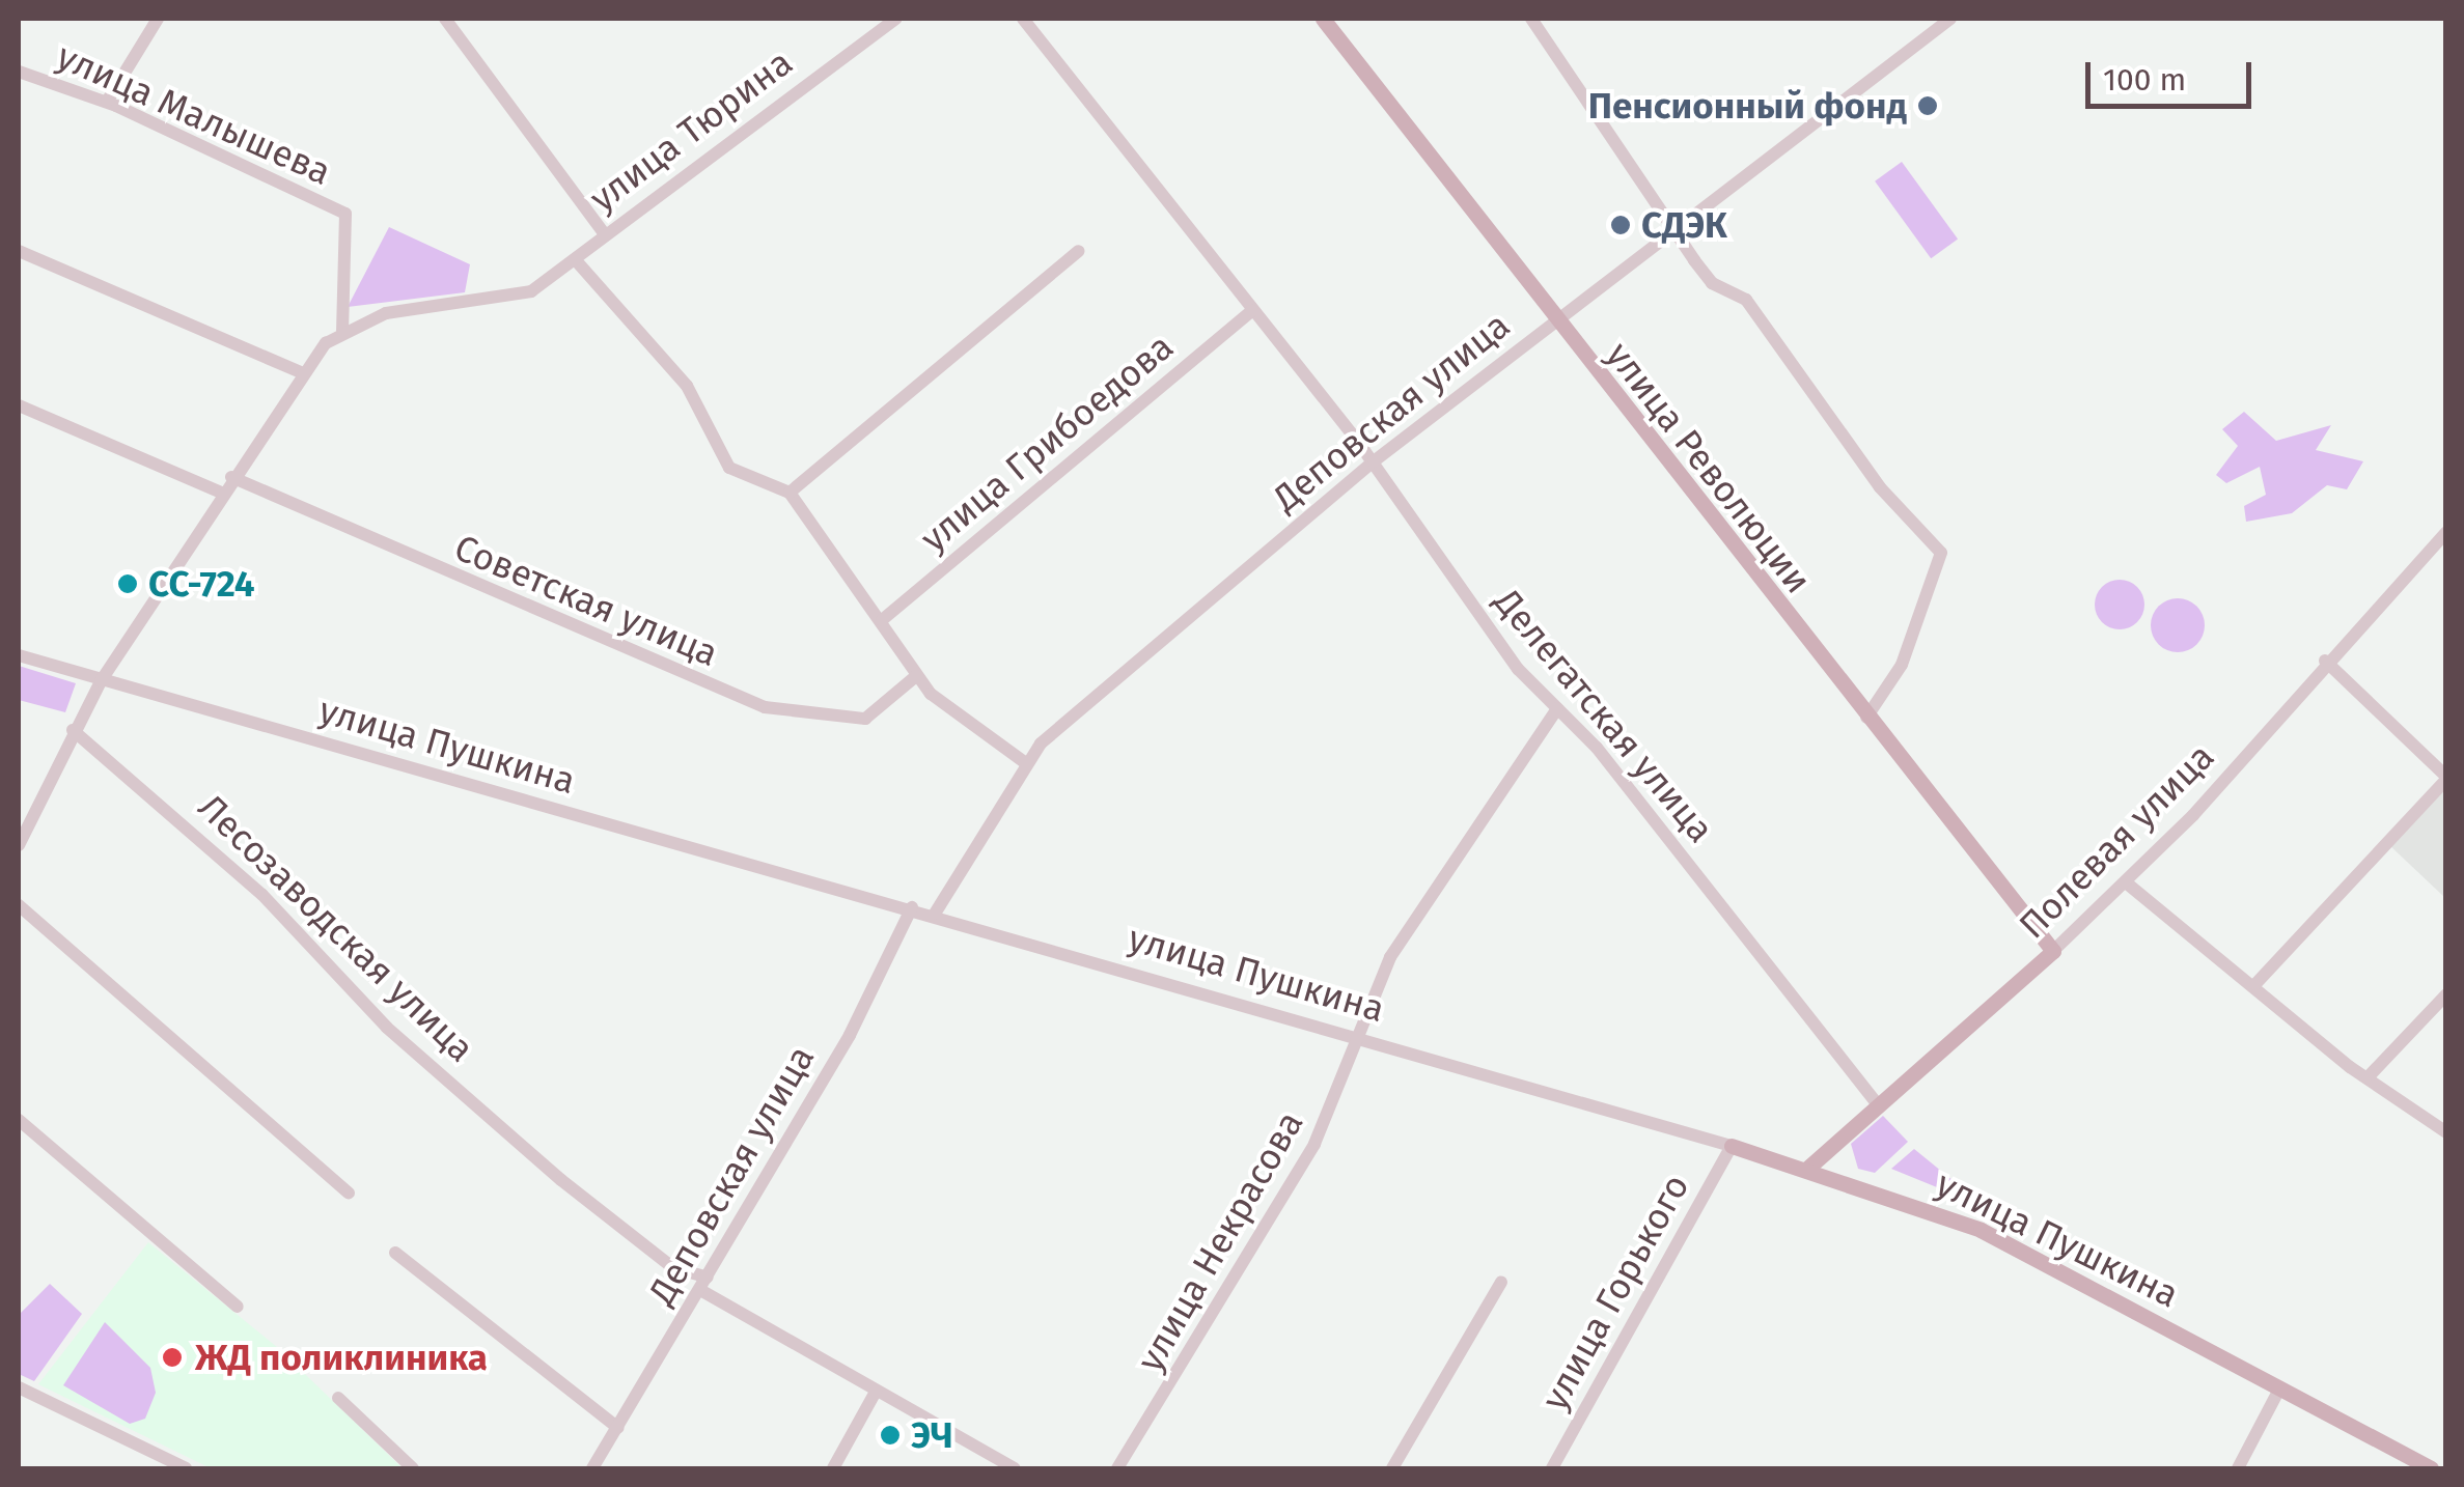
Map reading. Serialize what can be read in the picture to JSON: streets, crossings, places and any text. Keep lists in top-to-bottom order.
{
  "streets": {
    "main road": ["улица Революции", "улица Пушкина", "Полевая улица"],
    "street": [
      "улица Малышева",
      "улица Тюрина",
      "Деповская улица",
      "улица Грибоедова",
      "Советская улица",
      "Делегатская улица",
      "Лесозаводская улица",
      "улица Некрасова",
      "улица Горького"
    ]
  },
  "crossings": [
    ["улица Малышева", "улица Тюрина"],
    ["Деповская улица", "улица Революции"],
    ["Деповская улица", "Делегатская улица"],
    ["Деповская улица", "улица Пушкина"],
    ["Деповская улица", "Лесозаводская улица"],
    ["улица Грибоедова", "Делегатская улица"],
    ["улица Революции", "Полевая улица"],
    ["Делегатская улица", "Полевая улица"],
    ["Делегатская улица", "улица Некрасова"],
    ["улица Пушкина", "Полевая улица"],
    ["улица Пушкина", "улица Некрасова"],
    ["улица Пушкина", "улица Горького"]
  ],
  "places": [
    "Пенсионный фонд",
    "СДЭК",
    "СС-724",
    "ЖД поликлиника",
    "ЭЧ"
  ],
  "scale_bar": "100 m"
}
